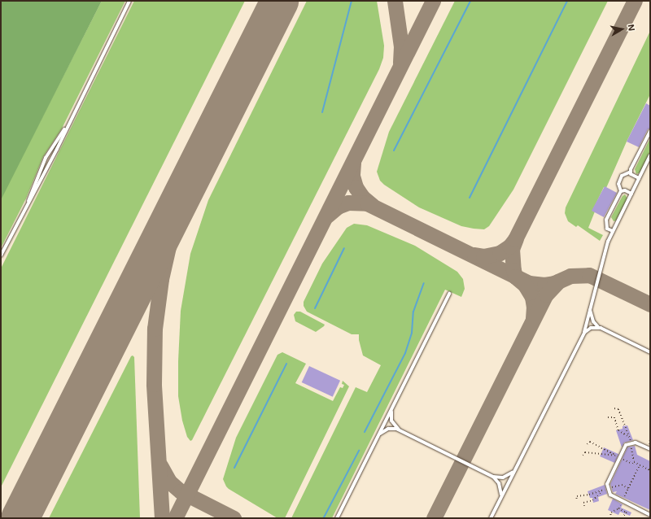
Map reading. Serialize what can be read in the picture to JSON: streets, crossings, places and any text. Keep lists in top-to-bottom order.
{
  "north": "right"
}
